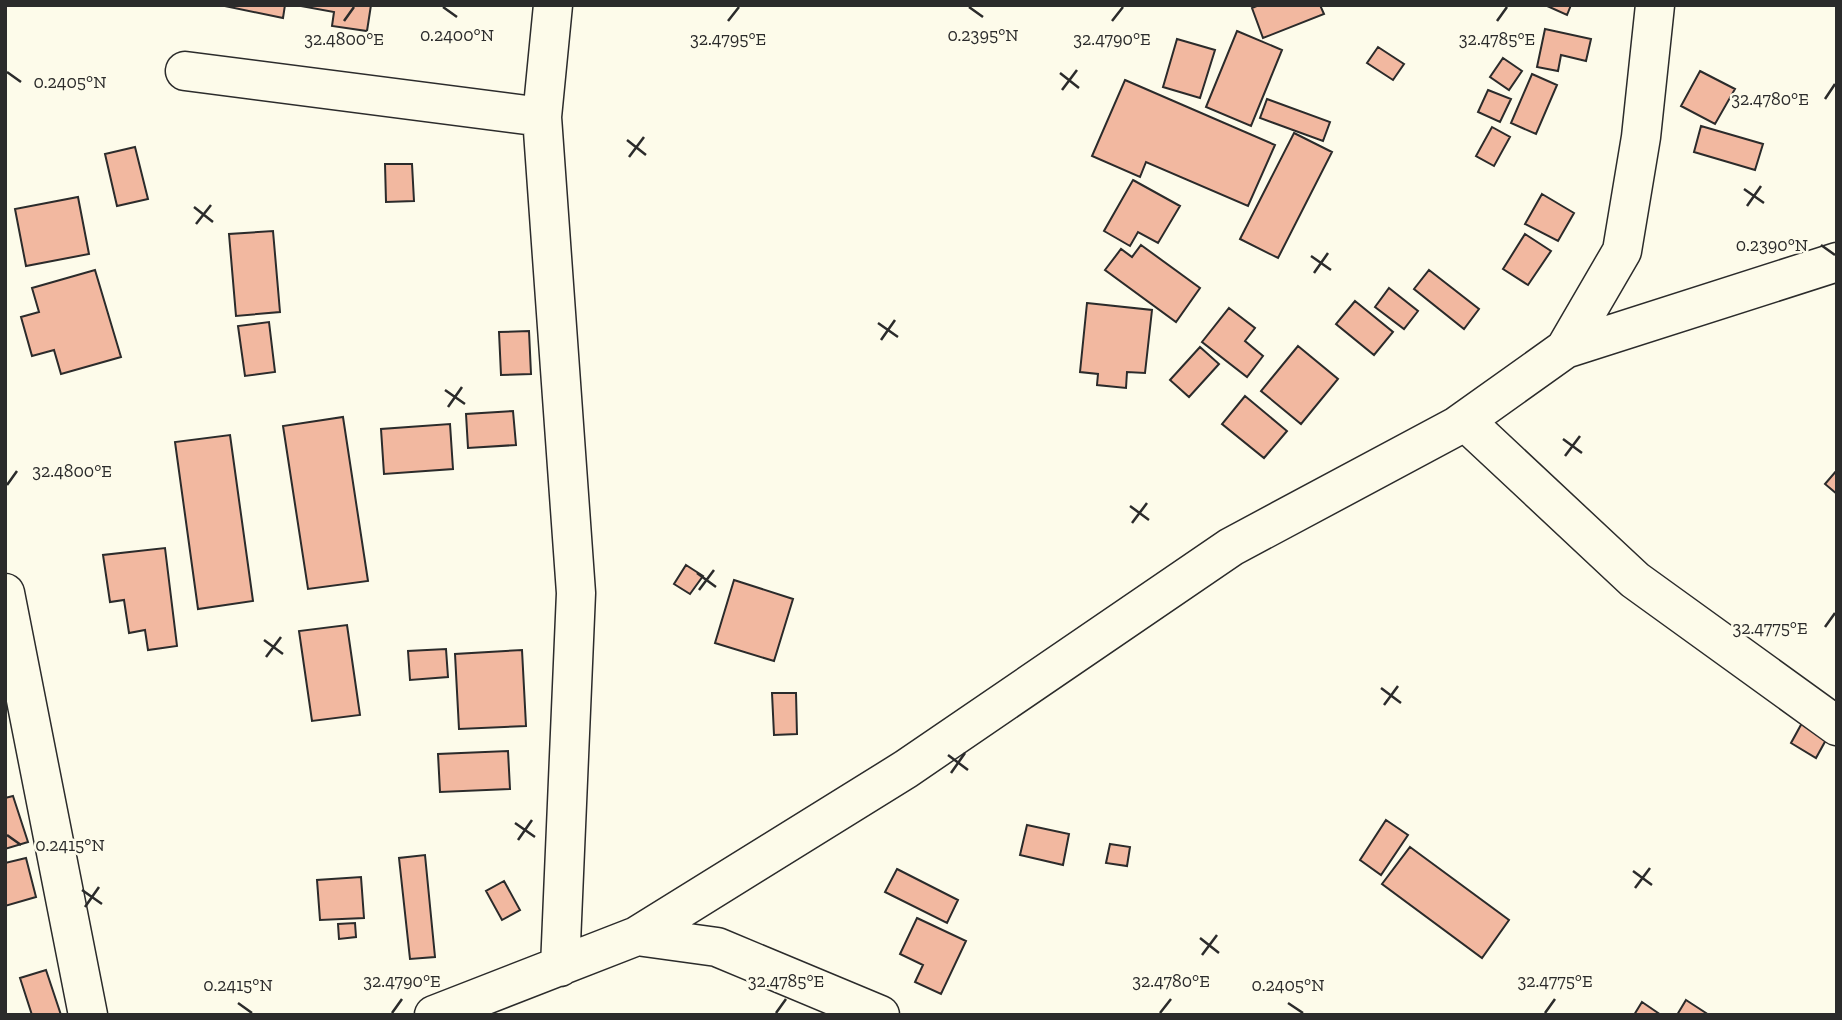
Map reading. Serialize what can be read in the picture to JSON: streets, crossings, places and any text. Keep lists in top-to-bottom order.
{
  "coordinates": [
    "0.2400°N",
    "0.2395°N",
    "32.4790°E",
    "32.4785°E",
    "32.4800°E",
    "32.4795°E",
    "0.2405°N",
    "32.4780°E",
    "0.2390°N",
    "32.4775°E",
    "0.2415°N"
  ]
}
